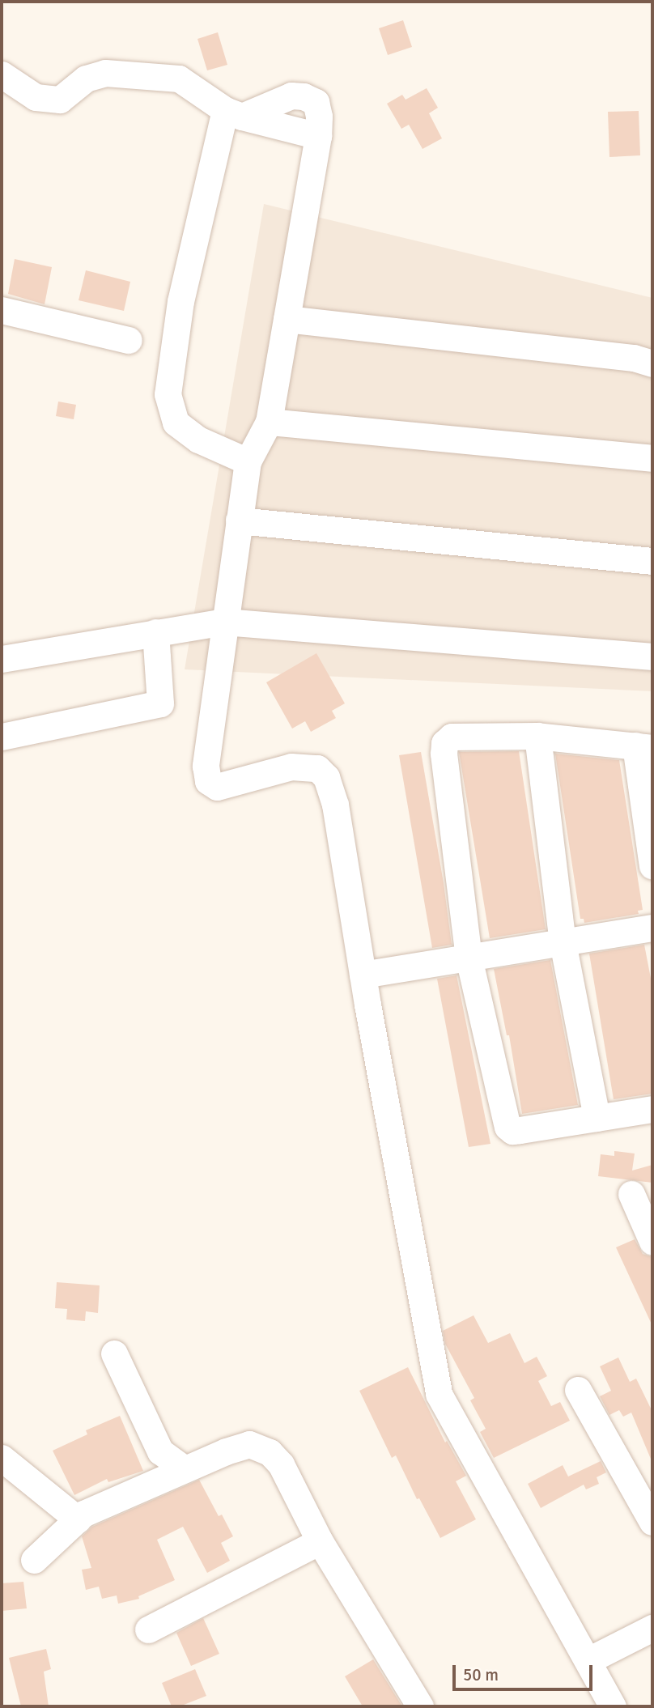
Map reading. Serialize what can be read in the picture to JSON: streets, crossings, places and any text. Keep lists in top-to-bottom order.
{
  "scale_bar": "50 m"
}
